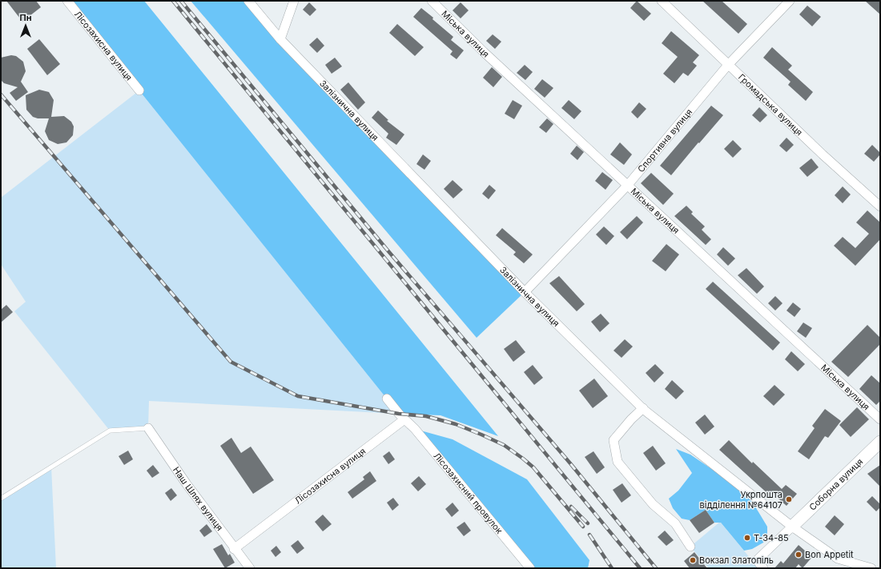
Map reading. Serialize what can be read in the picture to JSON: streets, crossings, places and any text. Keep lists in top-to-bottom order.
{
  "streets": {
    "street": [
      "Міська вулиця",
      "Лісозахисна вулиця",
      "Громадська вулиця",
      "Залізнична вулиця",
      "Спортивна вулиця",
      "Соборна вулиця",
      "Лісозахисний провулок",
      "Наш Шлях вулиця"
    ]
  },
  "crossings": [
    ["Міська вулиця", "Спортивна вулиця"],
    ["Лісозахисна вулиця", "Лісозахисний провулок"],
    ["Лісозахисна вулиця", "Наш Шлях вулиця"],
    ["Громадська вулиця", "Спортивна вулиця"],
    ["Залізнична вулиця", "Спортивна вулиця"],
    ["Залізнична вулиця", "Соборна вулиця"]
  ],
  "places": [
    "Укрпошта відділення №64107",
    "Т-34-85",
    "Bon Appetit",
    "Вокзал Златопіль"
  ],
  "north": "top"
}
